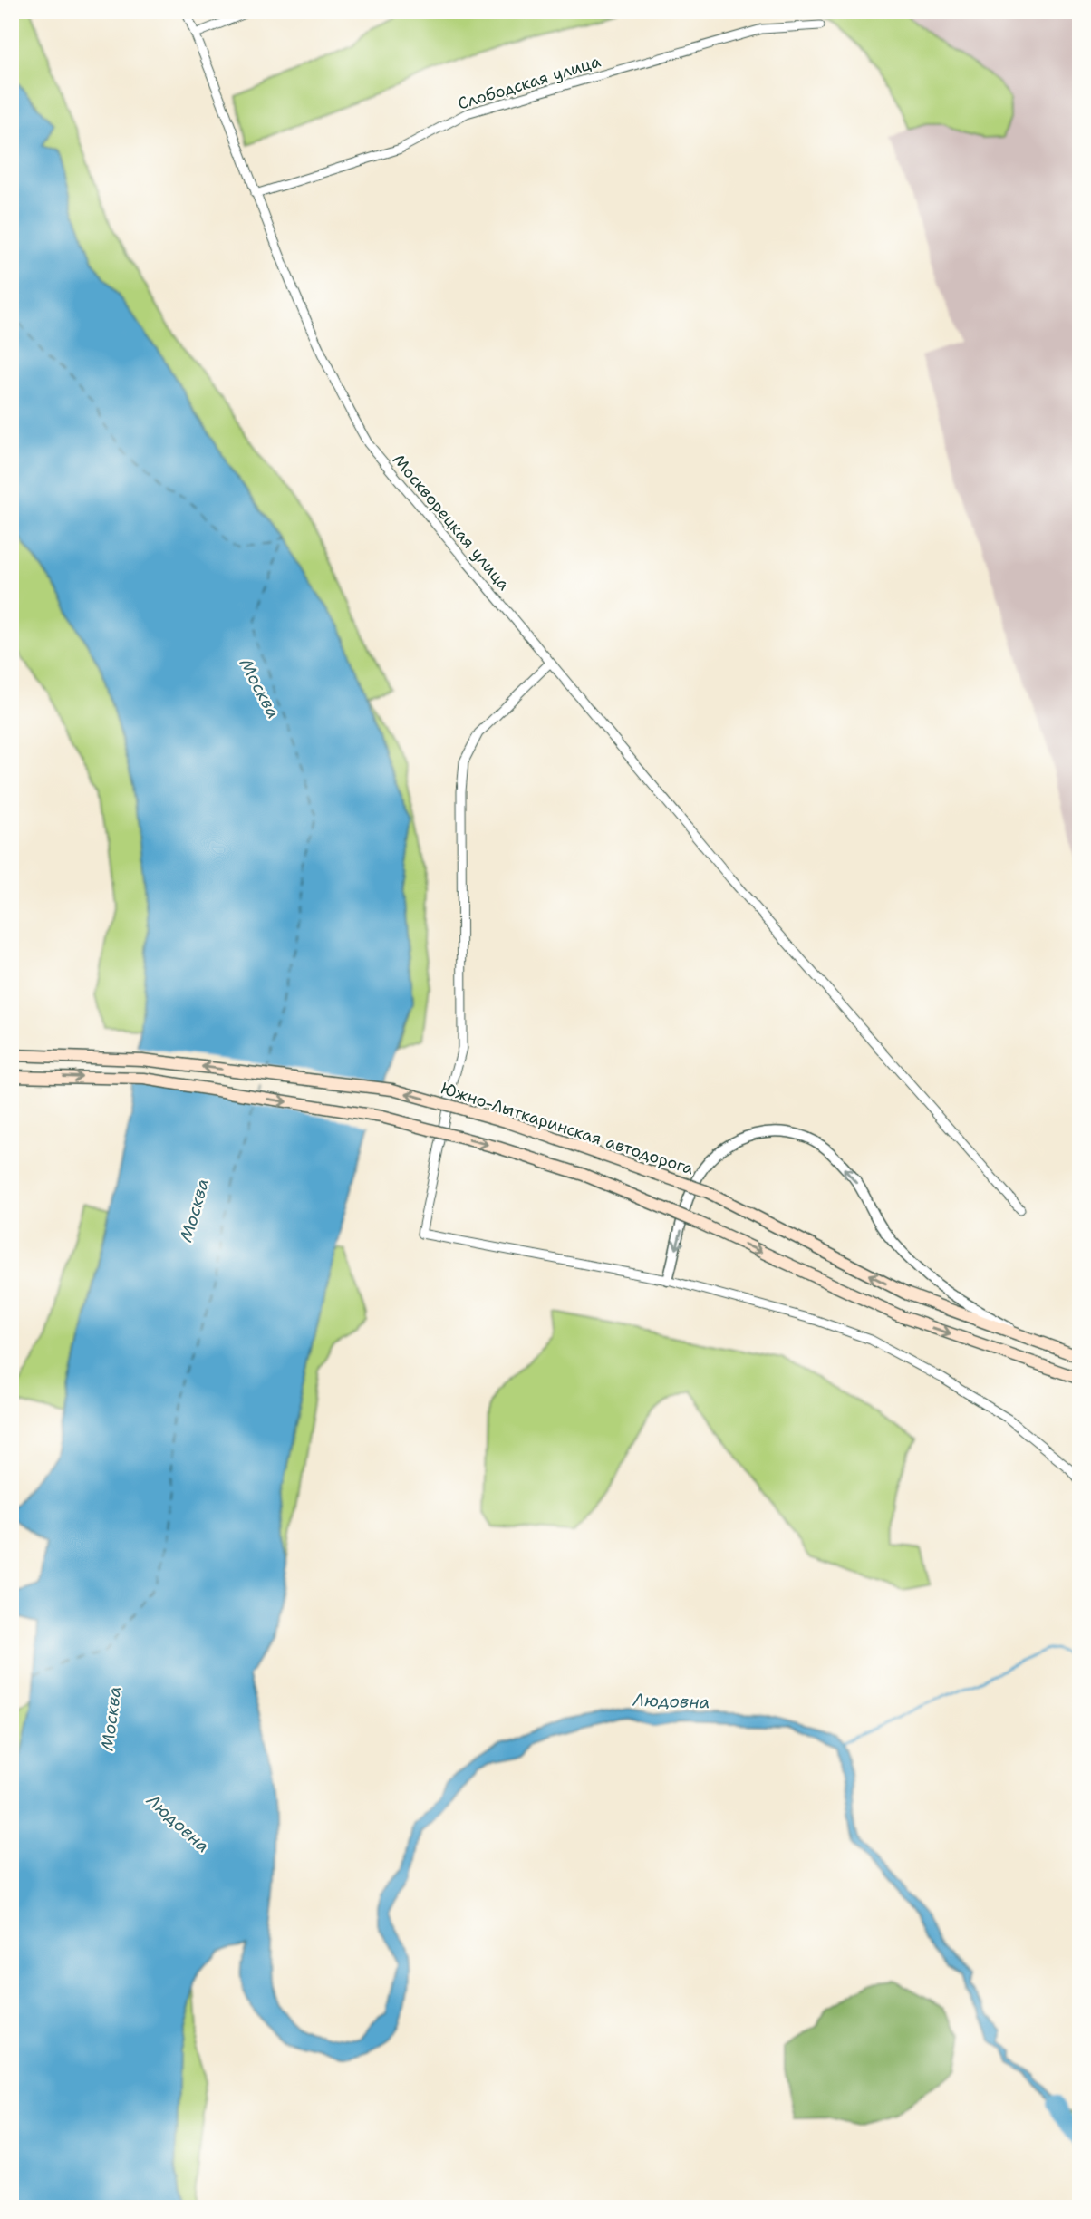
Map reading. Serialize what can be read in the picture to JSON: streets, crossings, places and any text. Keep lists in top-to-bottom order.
{
  "streets": {
    "main road": ["Южно-Лыткаринская автодорога"],
    "street": ["Слободская улица", "Москворецкая улица"]
  },
  "crossings": [
    ["Слободская улица", "Москворецкая улица"]
  ],
  "water": ["Москва", "Людовна"]
}
